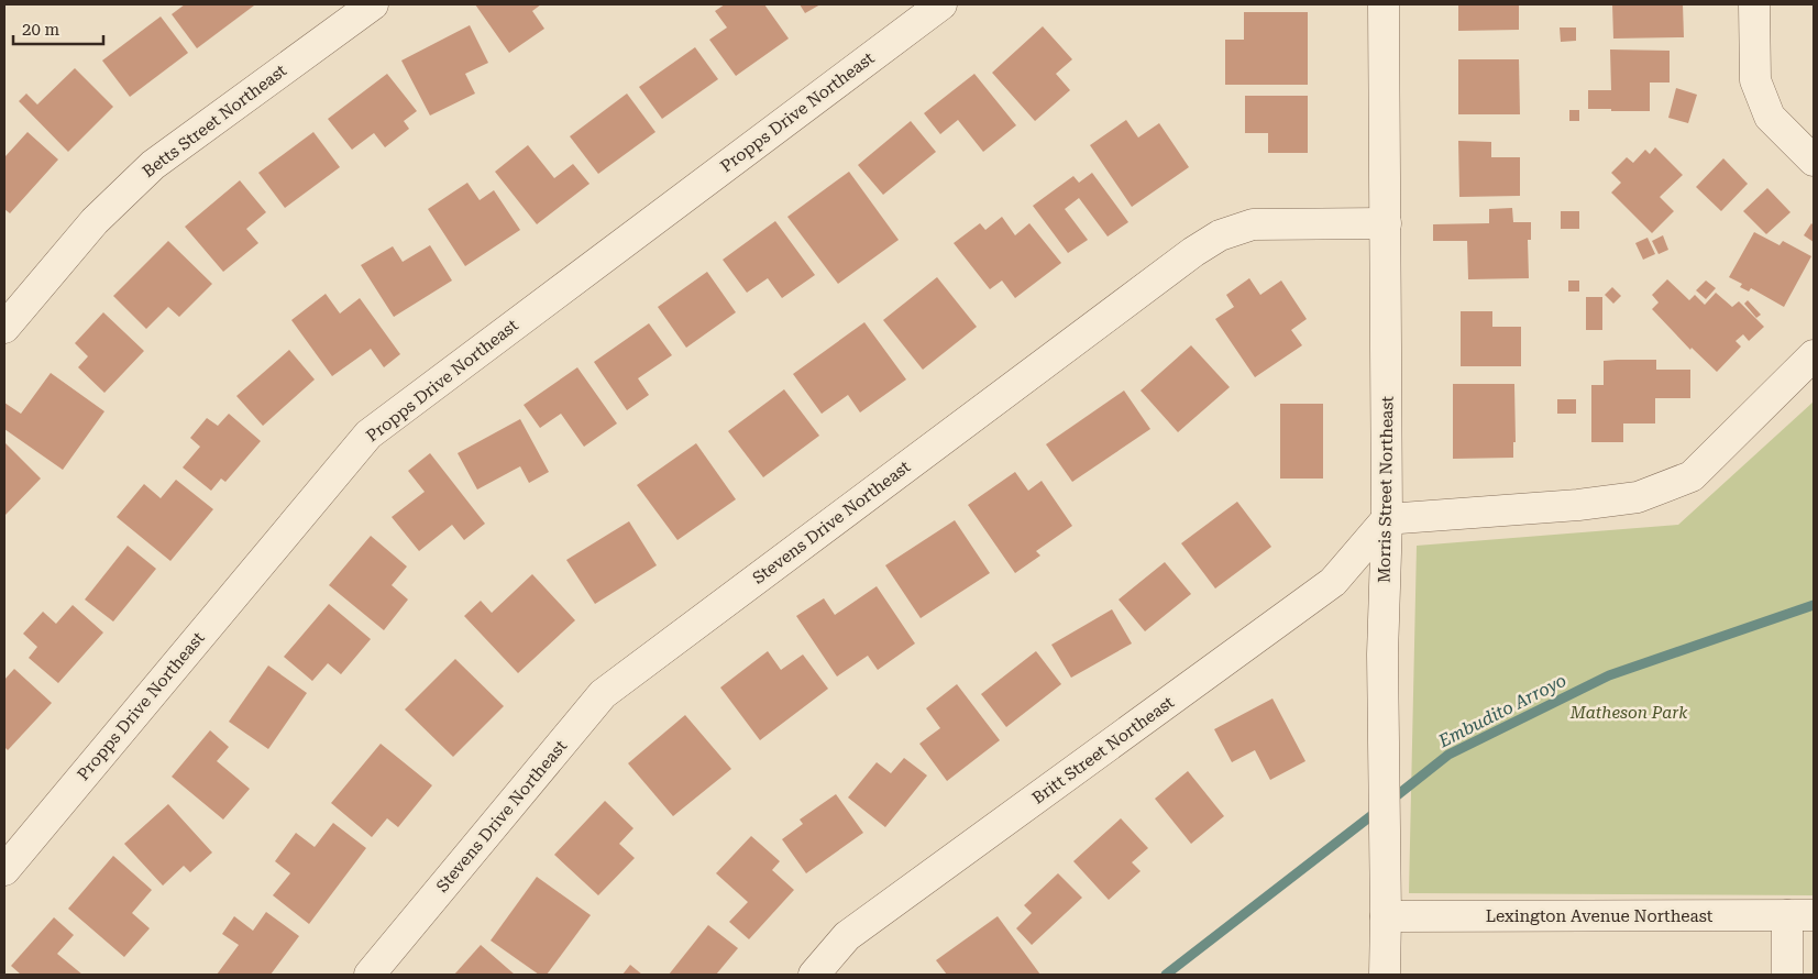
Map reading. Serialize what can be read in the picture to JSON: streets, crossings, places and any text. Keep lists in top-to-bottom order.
{
  "streets": {
    "street": [
      "Propps Drive Northeast",
      "Betts Street Northeast",
      "Morris Street Northeast",
      "Stevens Drive Northeast",
      "Britt Street Northeast",
      "Lexington Avenue Northeast"
    ]
  },
  "crossings": [
    ["Morris Street Northeast", "Stevens Drive Northeast"],
    ["Morris Street Northeast", "Britt Street Northeast"],
    ["Morris Street Northeast", "Lexington Avenue Northeast"]
  ],
  "water": ["Embudito Arroyo"],
  "parks": ["Matheson Park"],
  "scale_bar": "20 m"
}
